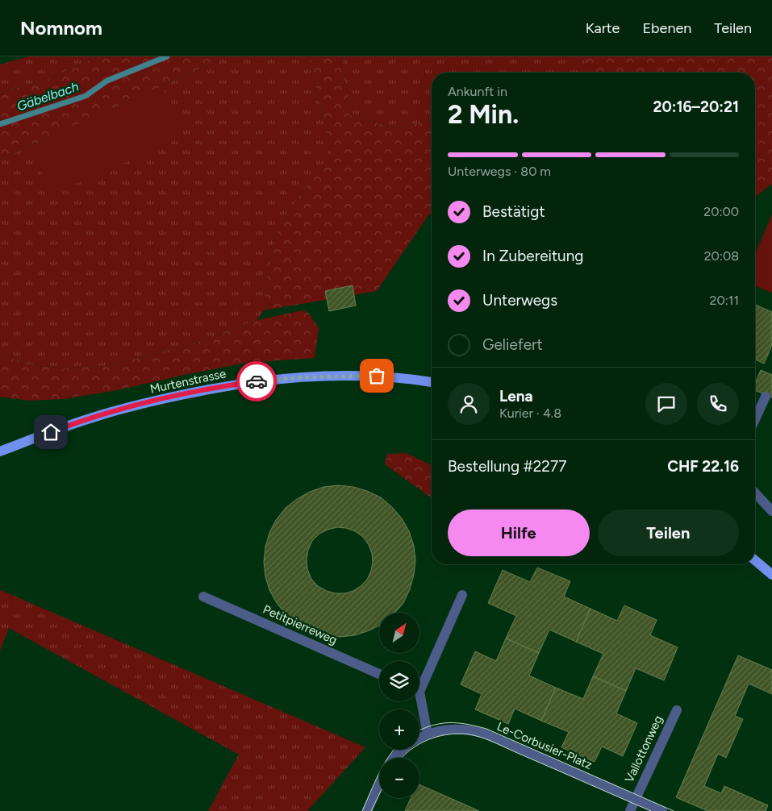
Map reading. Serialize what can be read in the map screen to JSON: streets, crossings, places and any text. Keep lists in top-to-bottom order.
{
  "streets": {
    "main road": ["Murtenstrasse"],
    "street": ["Petitpierreweg", "Le-Corbusier-Platz", "Vallottonweg"]
  },
  "crossings": [
    ["Le-Corbusier-Platz", "Vallottonweg"]
  ],
  "water": ["Gäbelbach"],
  "north": "top right",
  "page": {
    "header": "Nomnom",
    "nav": ["Karte", "Ebenen", "Teilen"],
    "heading": ["2 Min.", "Ankunft in", "20:16–20:21"],
    "panel": [
      "Lena",
      "Kurier · 4.8",
      "Bestellung #2277",
      "CHF 22.16"
    ],
    "bar": "Unterwegs · 80 m",
    "list": [
      ["Bestätigt", "20:00"],
      ["In Zubereitung", "20:08"],
      ["Unterwegs", "20:11"],
      "Geliefert"
    ],
    "buttons": ["Hilfe", "Teilen"],
    "map_buttons": ["+", "−"]
  }
}
